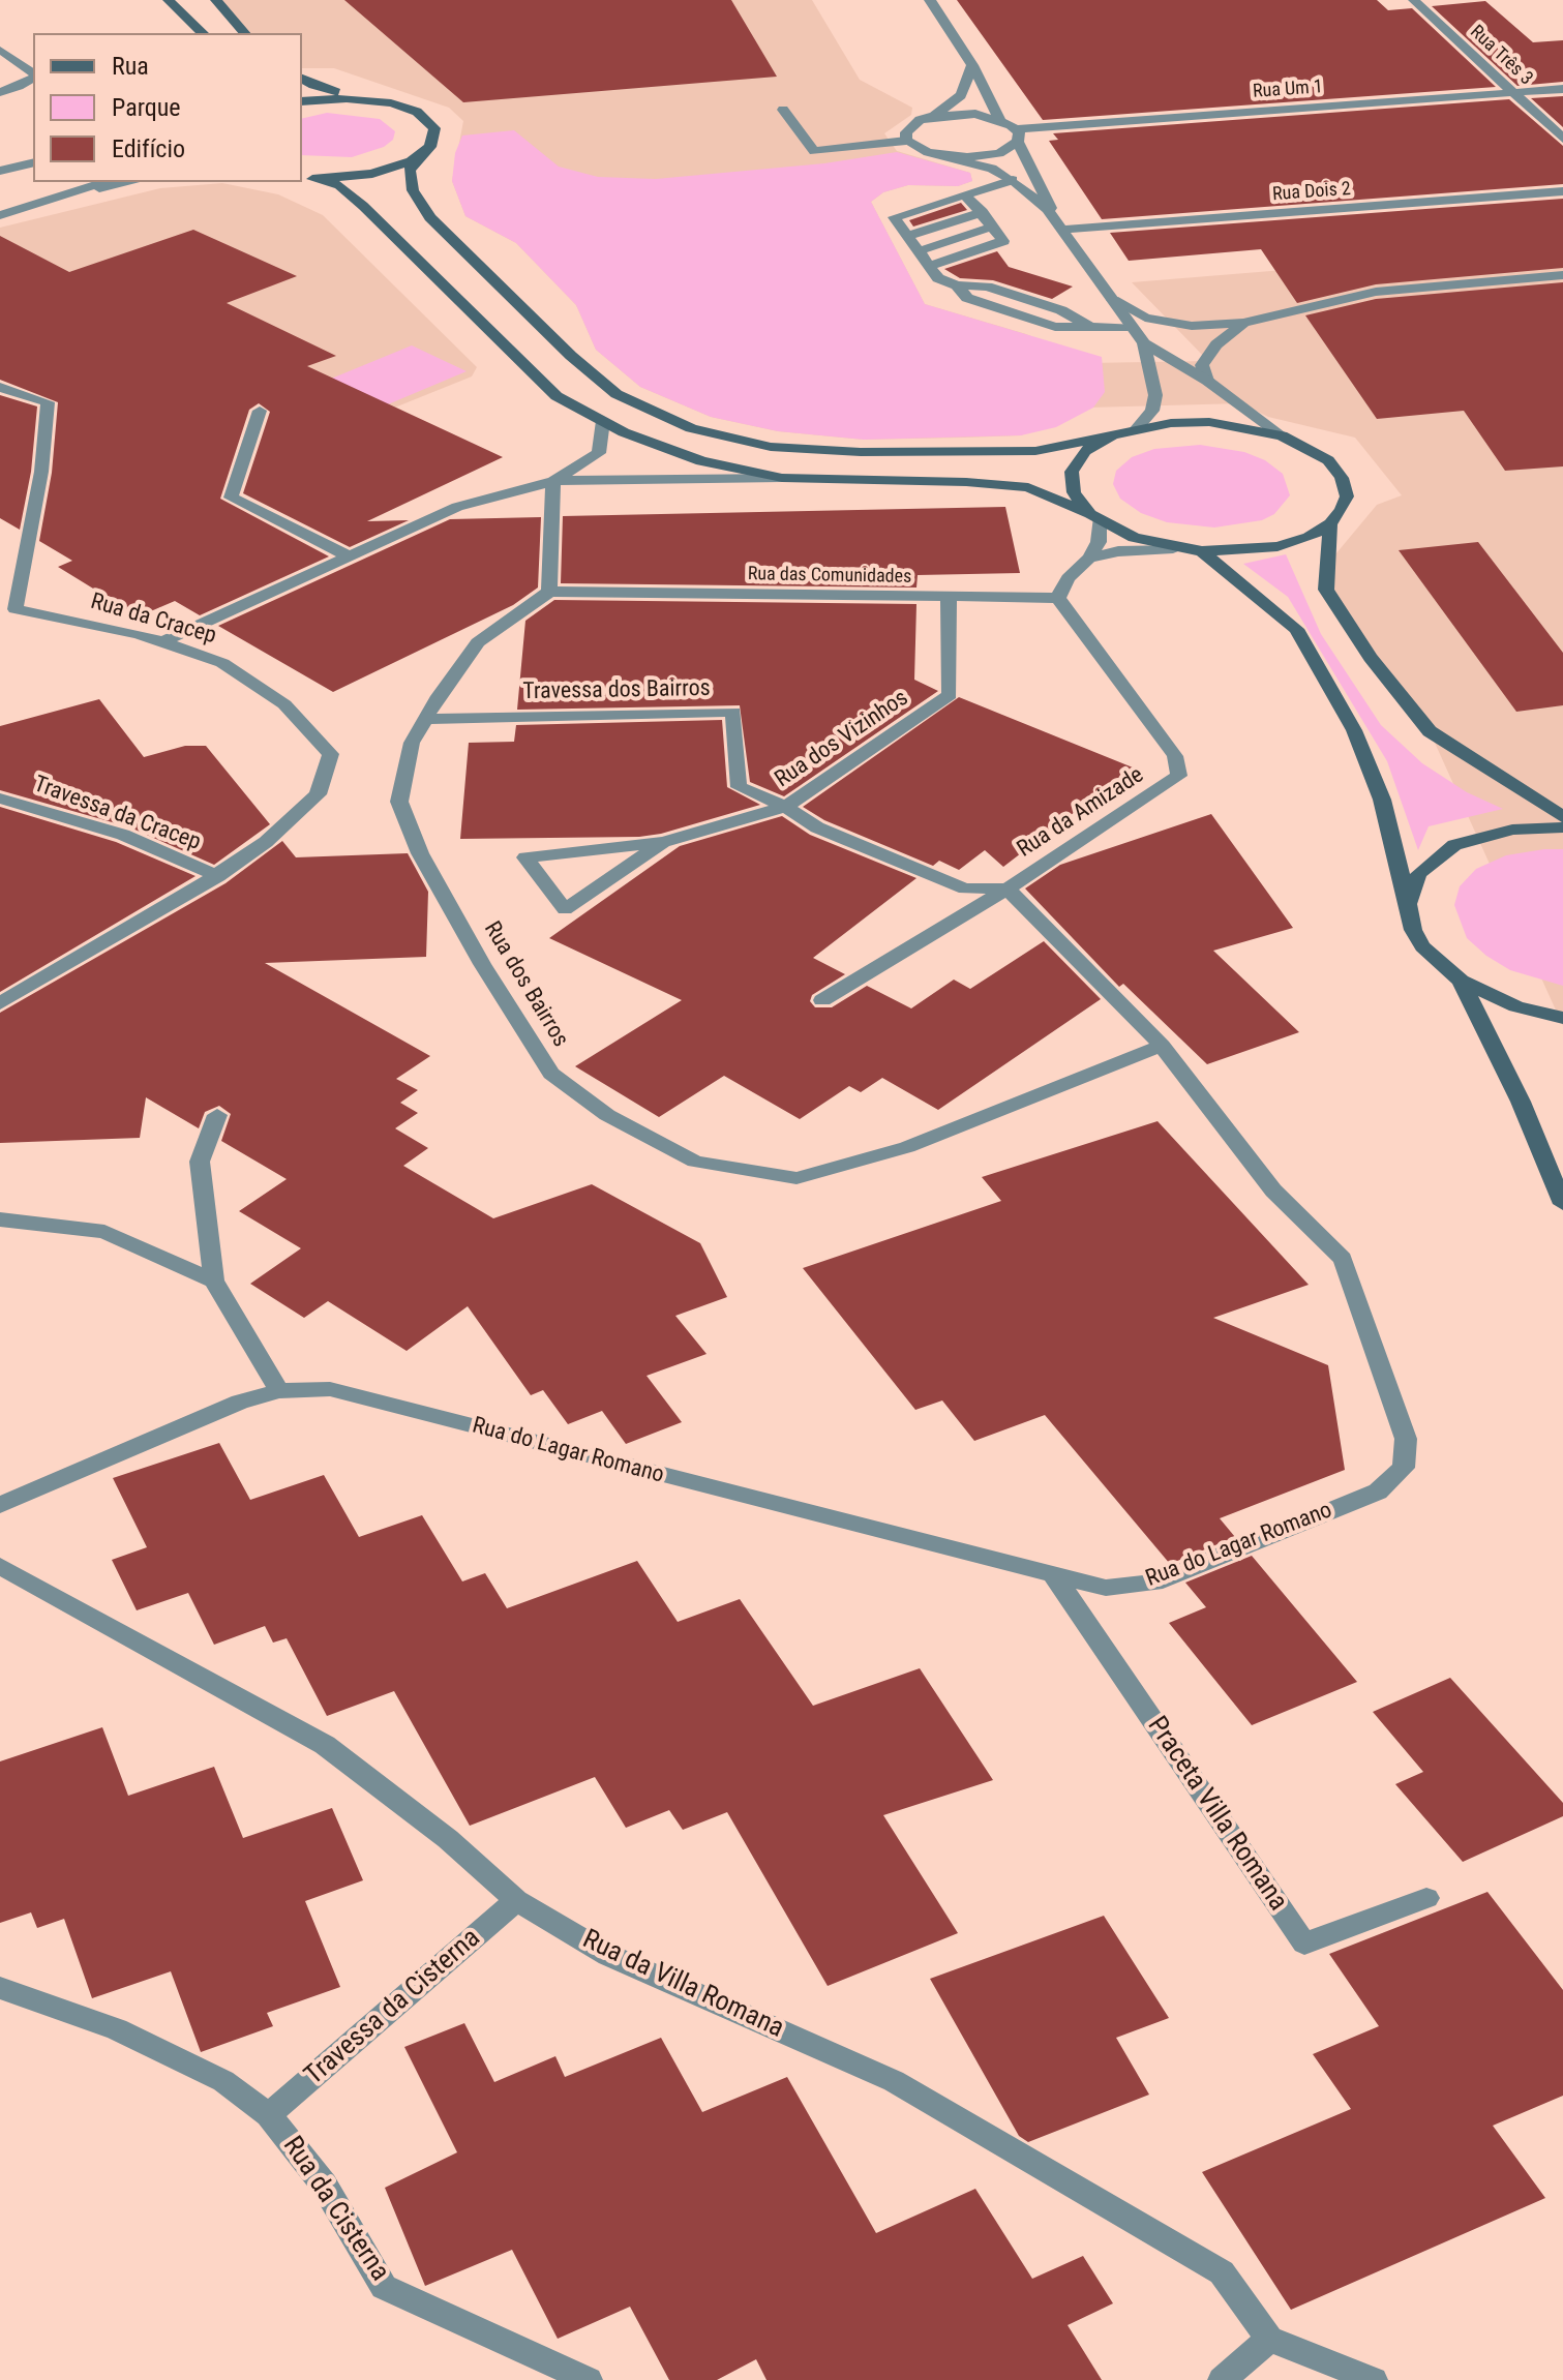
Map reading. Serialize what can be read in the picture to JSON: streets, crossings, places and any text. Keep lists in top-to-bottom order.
{
  "streets": {
    "street": [
      "Rua Três 3",
      "Rua Um 1",
      "Rua Dois 2",
      "Rua das Comunidades",
      "Rua da Cracep",
      "Travessa dos Bairros",
      "Rua dos Vizinhos",
      "Rua da Amizade",
      "Travessa da Cracep",
      "Rua dos Bairros",
      "Rua do Lagar Romano",
      "Praceta Villa Romana",
      "Rua da Villa Romana",
      "Travessa da Cisterna",
      "Rua da Cisterna"
    ]
  },
  "crossings": [
    ["Rua Três 3", "Rua Um 1"],
    ["Rua das Comunidades", "Rua dos Vizinhos"],
    ["Rua das Comunidades", "Rua da Amizade"],
    ["Rua das Comunidades", "Rua dos Bairros"],
    ["Rua da Cracep", "Travessa da Cracep"],
    ["Travessa dos Bairros", "Rua dos Vizinhos"],
    ["Travessa dos Bairros", "Rua dos Bairros"],
    ["Rua da Amizade", "Rua do Lagar Romano"],
    ["Rua dos Bairros", "Rua do Lagar Romano"],
    ["Rua do Lagar Romano", "Praceta Villa Romana"],
    ["Rua da Villa Romana", "Travessa da Cisterna"],
    ["Travessa da Cisterna", "Rua da Cisterna"]
  ],
  "legend": ["Rua", "Parque", "Edifício"]
}
